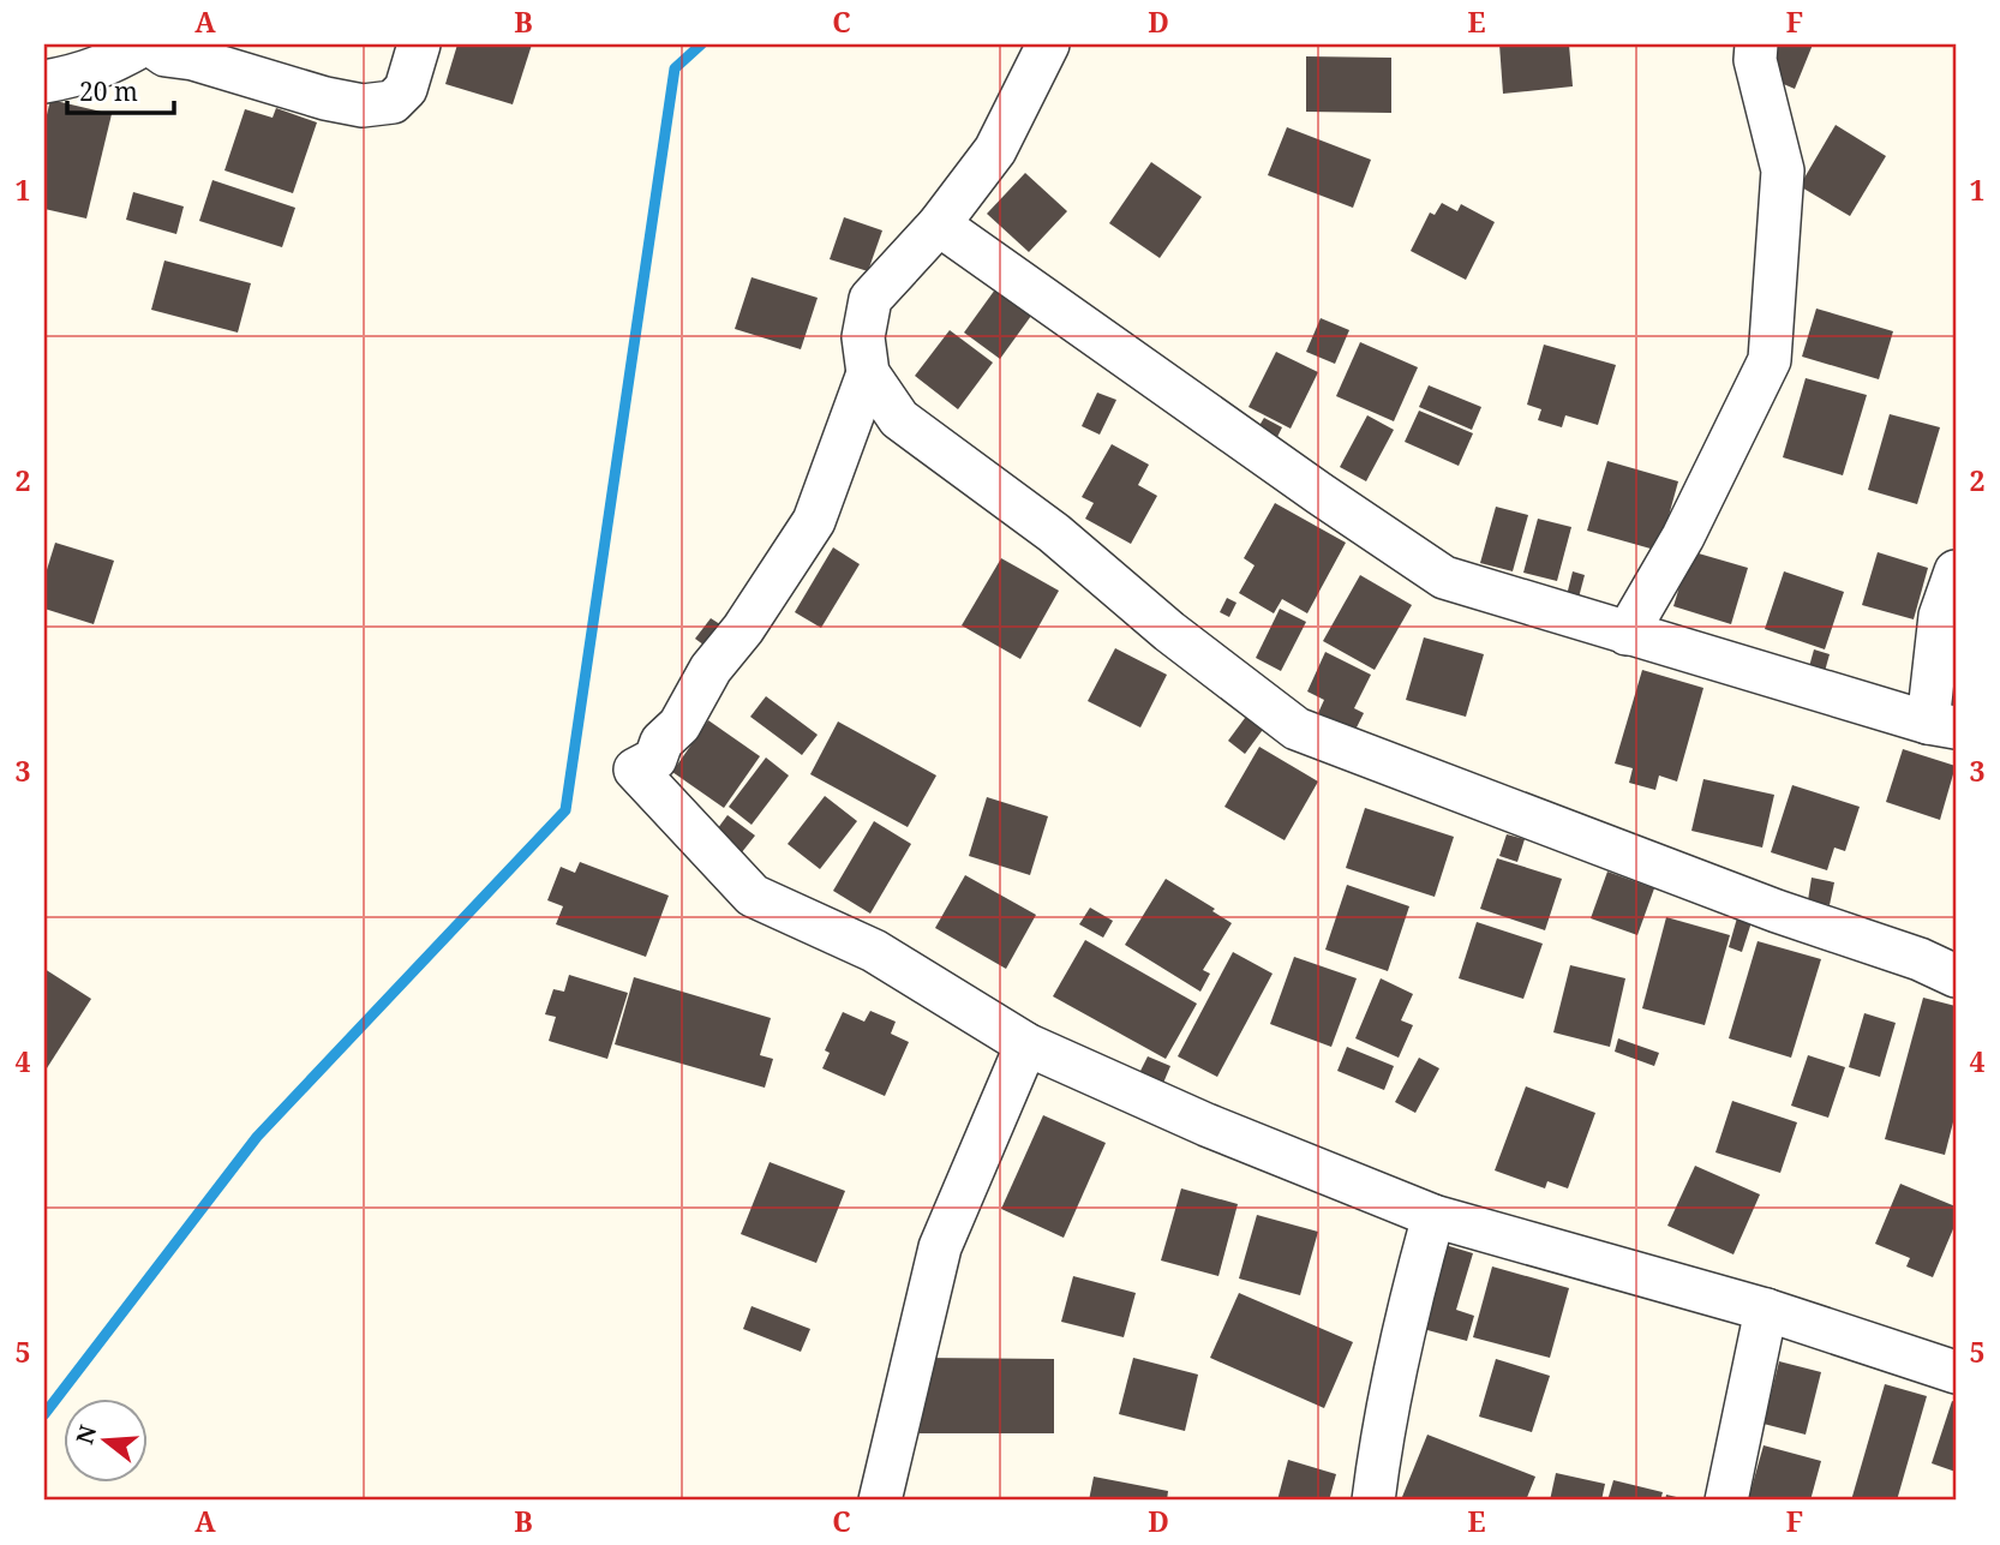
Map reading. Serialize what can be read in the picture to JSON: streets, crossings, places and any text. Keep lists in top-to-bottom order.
{
  "scale_bar": "20 m",
  "north": "left",
  "grid": {
    "columns": [
      "A",
      "B",
      "C",
      "D",
      "E",
      "F"
    ],
    "rows": [
      "1",
      "2",
      "3",
      "4",
      "5"
    ]
  }
}
